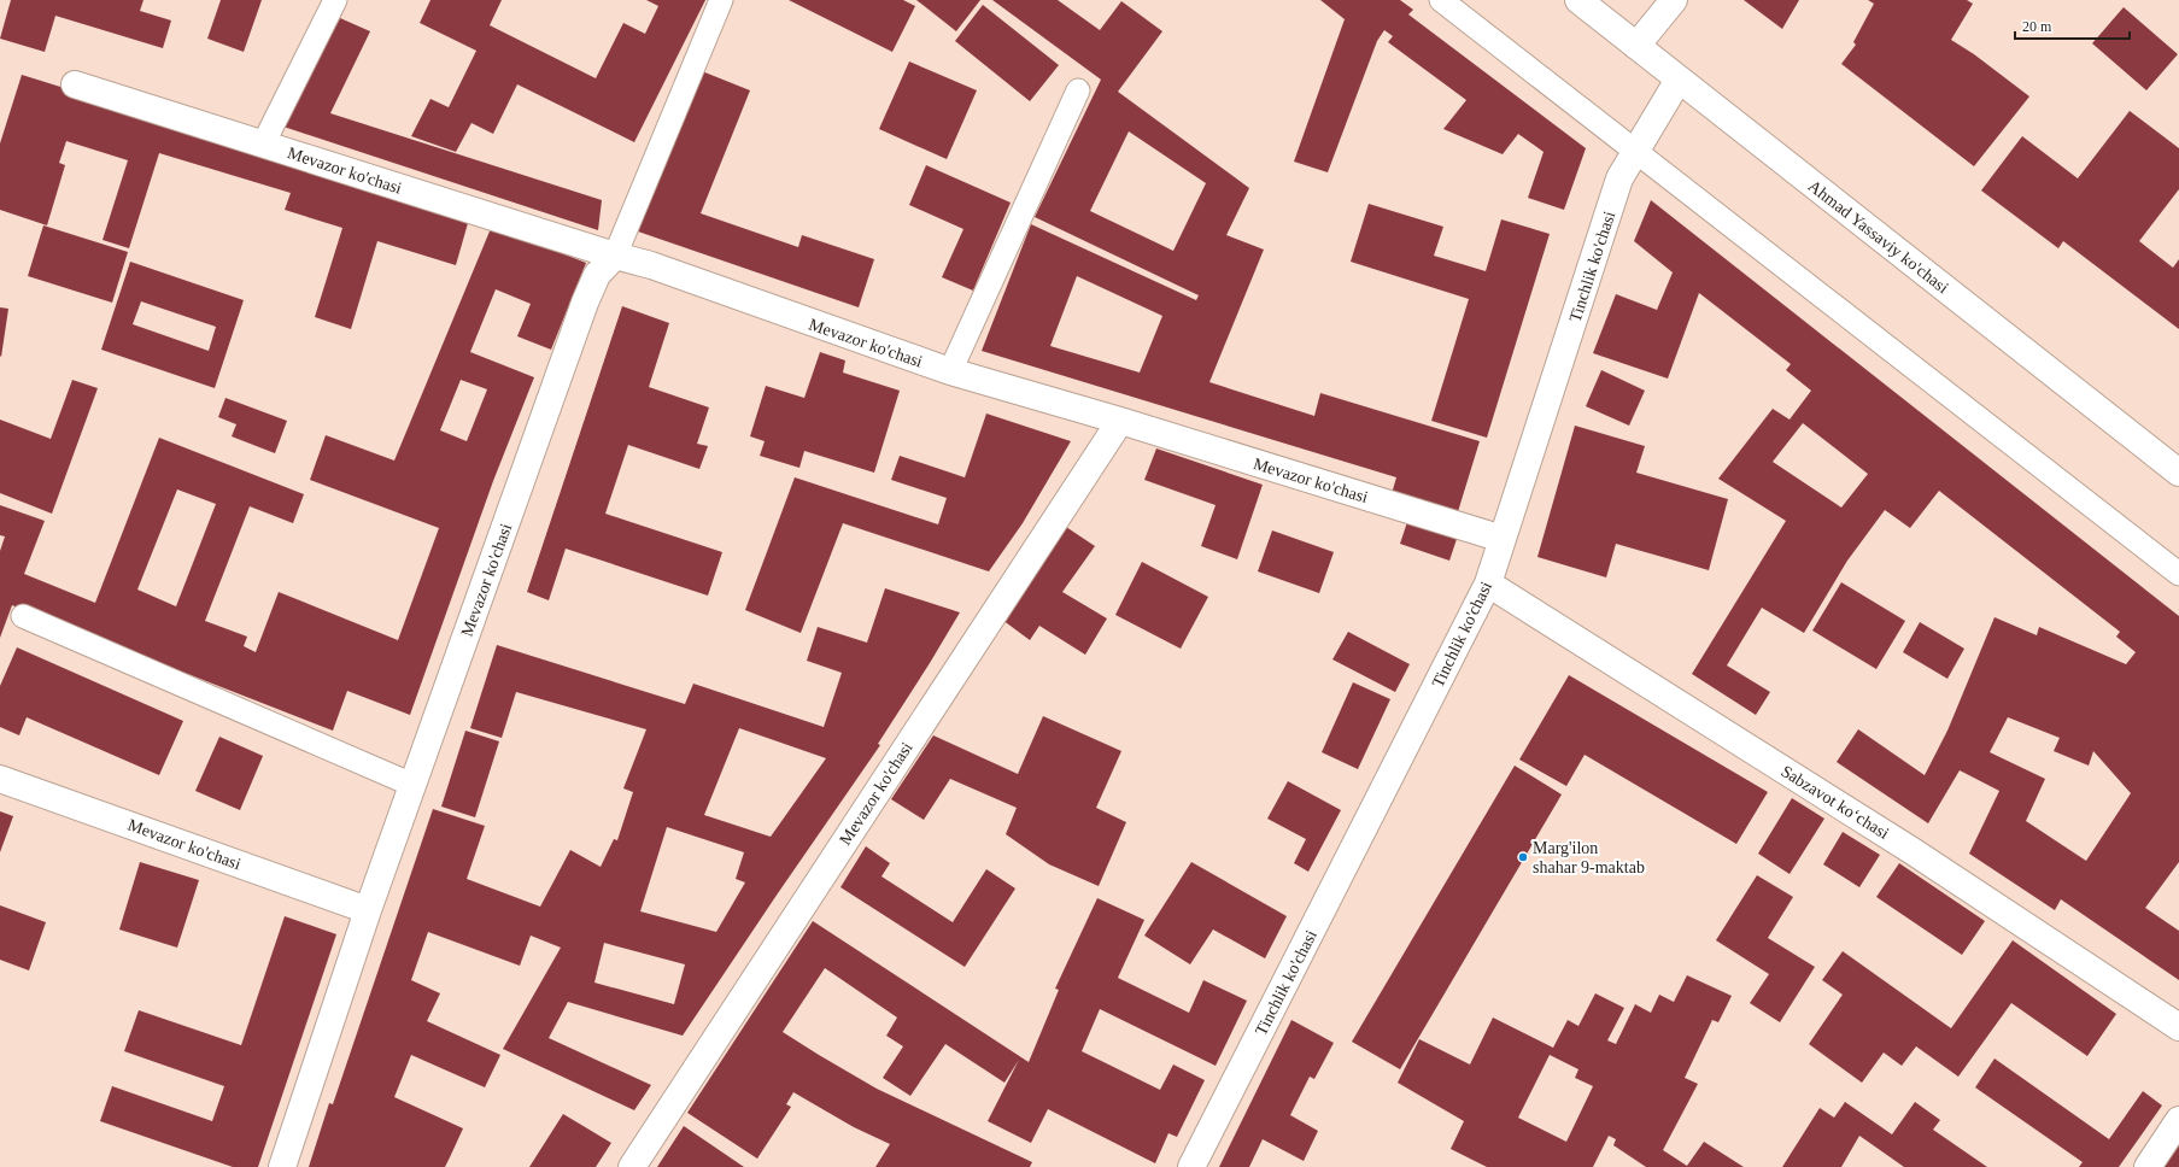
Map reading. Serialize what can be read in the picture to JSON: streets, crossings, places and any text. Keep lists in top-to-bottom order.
{
  "streets": {
    "street": [
      "Mevazor ko'chasi",
      "Ahmad Yassaviy ko'chasi",
      "Tinchlik ko'chasi",
      "Sabzavot koʻchasi"
    ]
  },
  "crossings": [
    ["Mevazor ko'chasi", "Tinchlik ko'chasi"],
    ["Ahmad Yassaviy ko'chasi", "Tinchlik ko'chasi"],
    ["Tinchlik ko'chasi", "Sabzavot koʻchasi"]
  ],
  "places": ["Marg'ilon shahar 9-maktab"],
  "scale_bar": "20 m"
}
